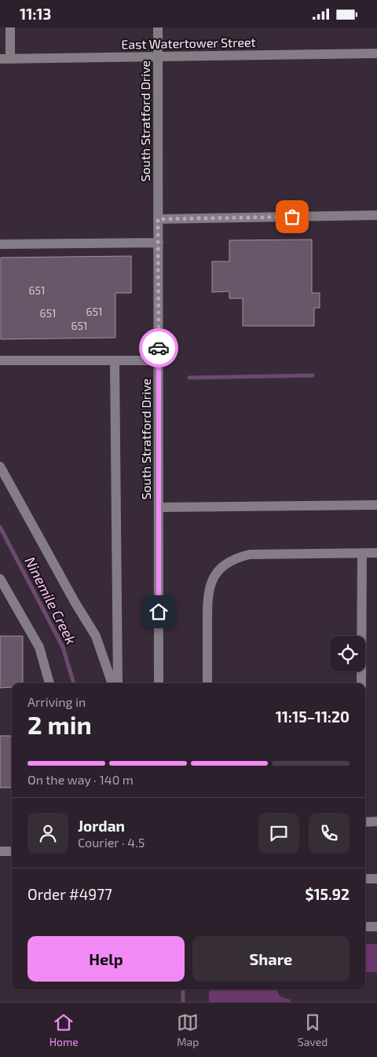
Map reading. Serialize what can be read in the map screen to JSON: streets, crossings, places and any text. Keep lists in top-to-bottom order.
{
  "streets": {
    "street": ["East Watertower Street", "South Stratford Drive"]
  },
  "crossings": [
    ["East Watertower Street", "South Stratford Drive"]
  ],
  "water": ["Ninemile Creek"],
  "house_numbers": [
    "651",
    "651",
    "651",
    "651"
  ],
  "page": {
    "status": "11:13",
    "heading": ["2 min", "Arriving in", "11:15–11:20"],
    "panel": [
      "Jordan",
      "Courier · 4.5",
      "Order #4977",
      "$15.92"
    ],
    "bar": "On the way · 140 m",
    "buttons": ["Help", "Share"],
    "tabs": ["Home", "Map", "Saved"]
  }
}
